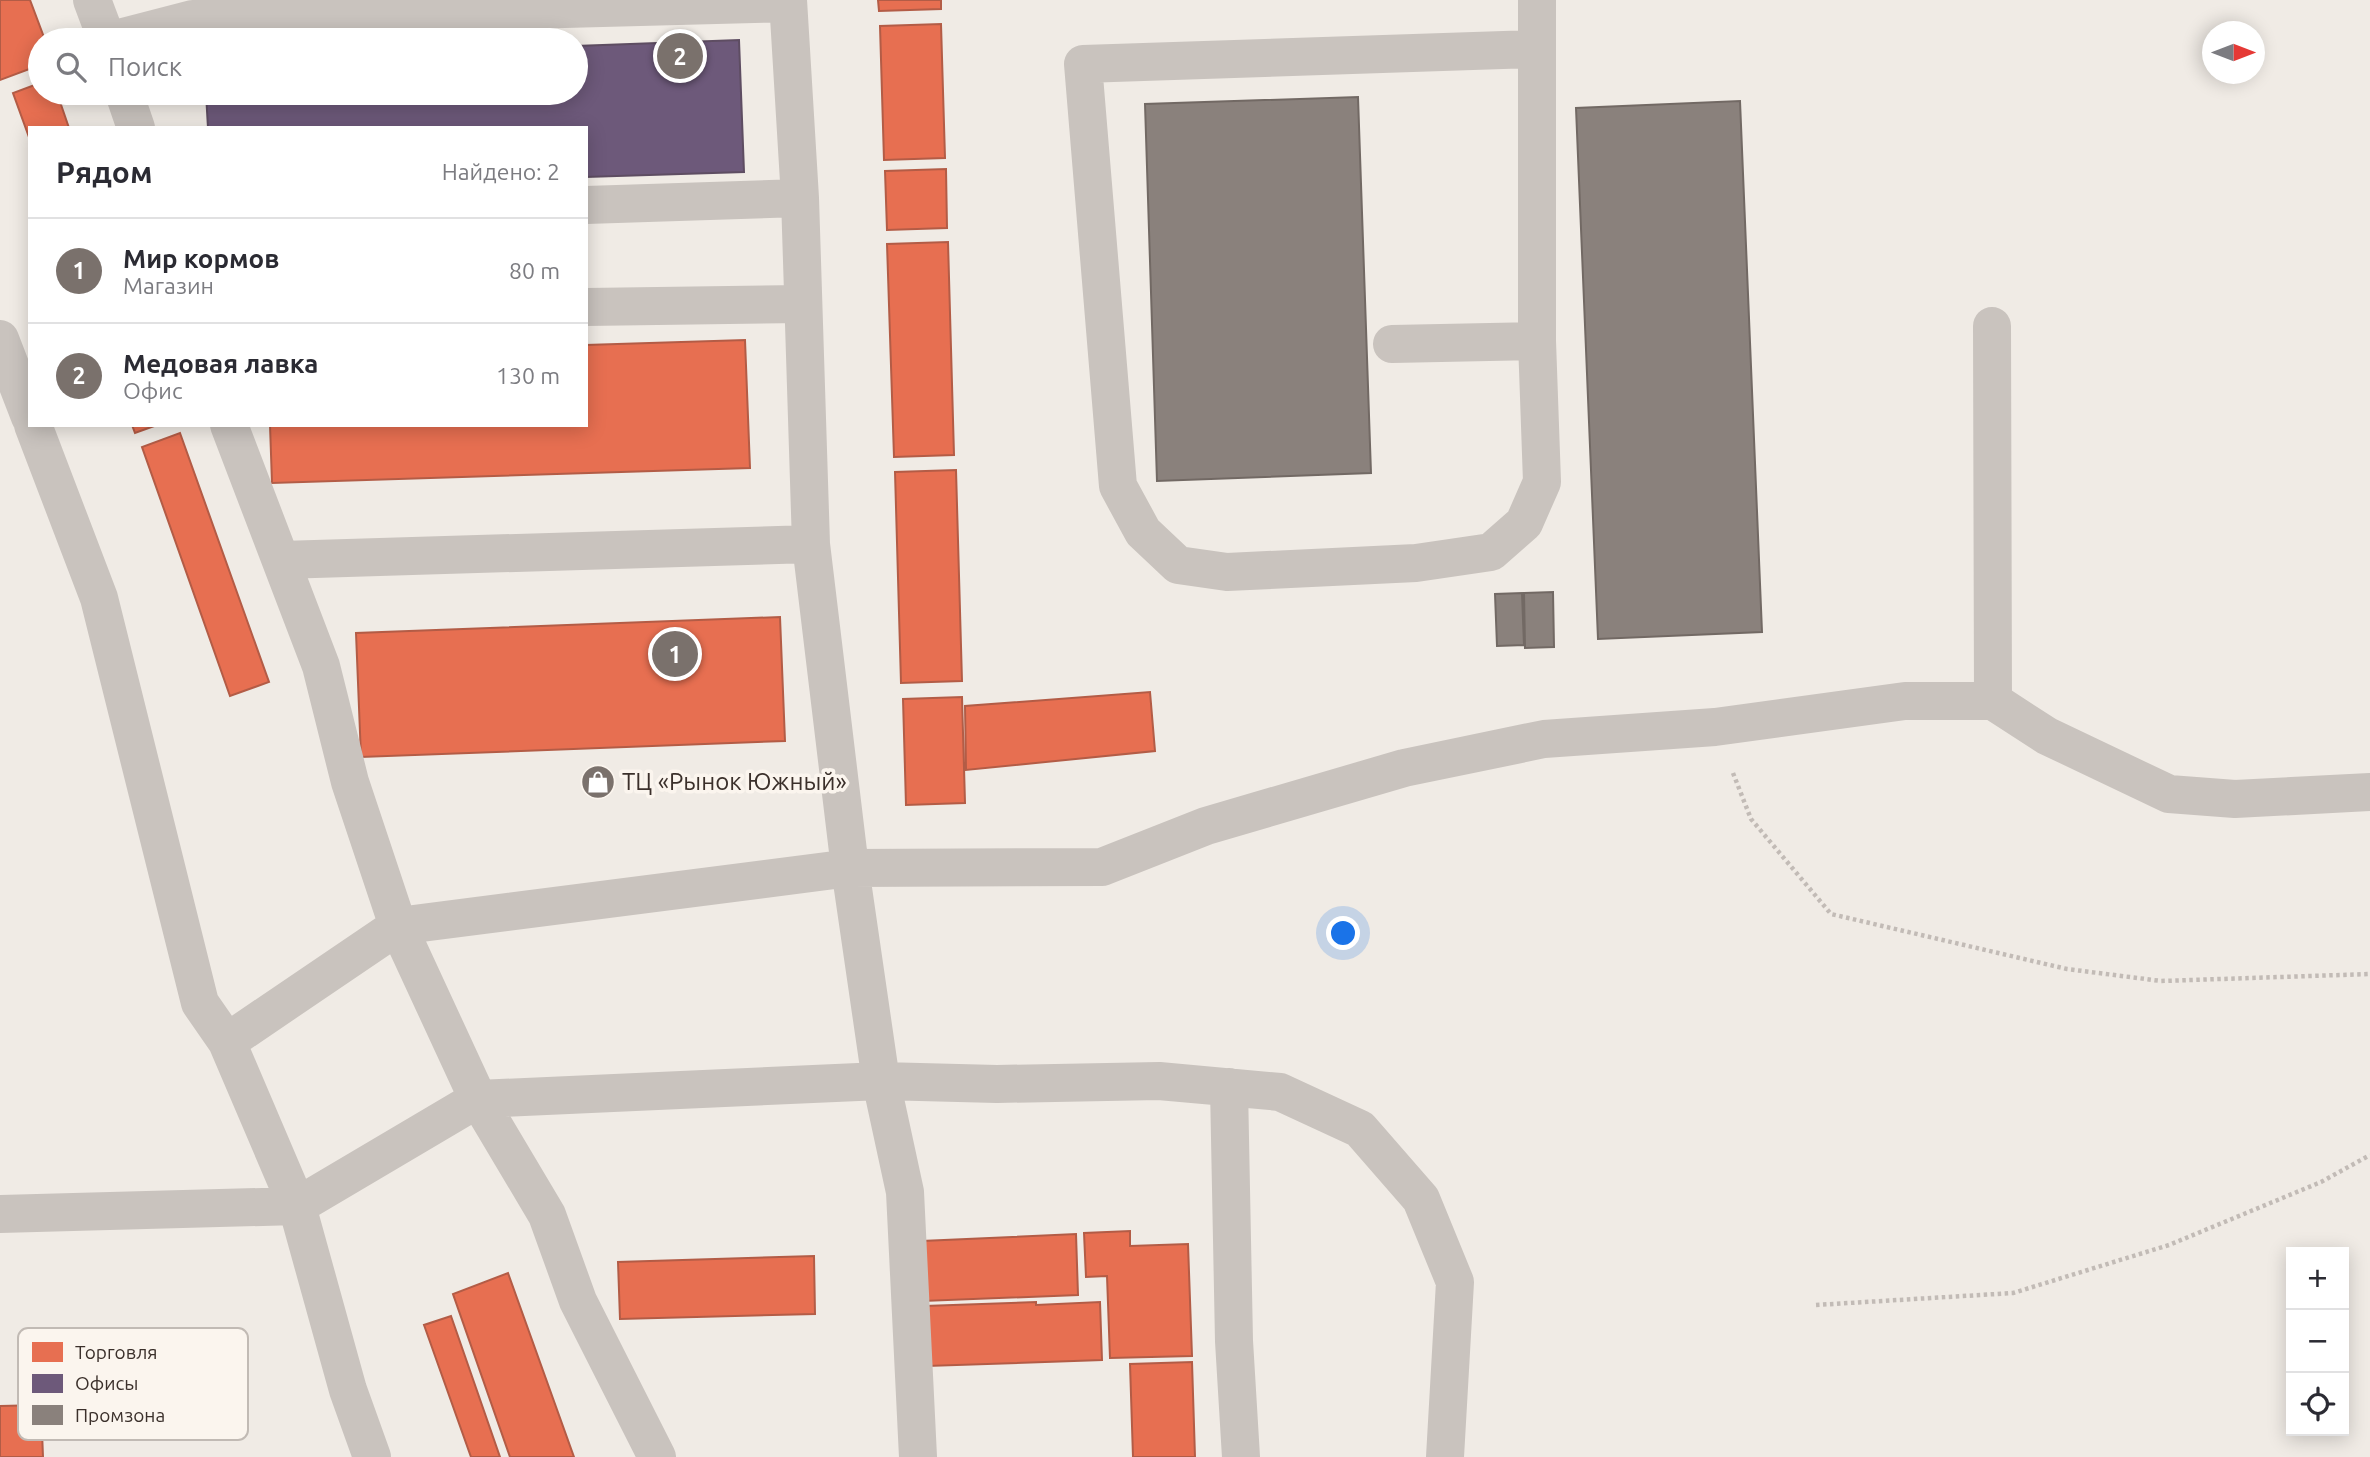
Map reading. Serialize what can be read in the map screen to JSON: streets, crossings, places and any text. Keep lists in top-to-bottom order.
{
  "places": {
    "shop": ["ТЦ «Рынок Южный»"]
  },
  "legend": ["Торговля", "Офисы", "Промзона"],
  "north": "right",
  "page": {
    "search": "Поиск",
    "pins": ["2", "1"],
    "heading": ["Рядом", "Найдено: 2"],
    "list": [
      {
        "mark": "1",
        "name": "Мир кормов",
        "note": "Магазин",
        "value": "80 m"
      },
      {
        "mark": "2",
        "name": "Медовая лавка",
        "note": "Офис",
        "value": "130 m"
      }
    ],
    "map_buttons": ["+", "−"]
  }
}
